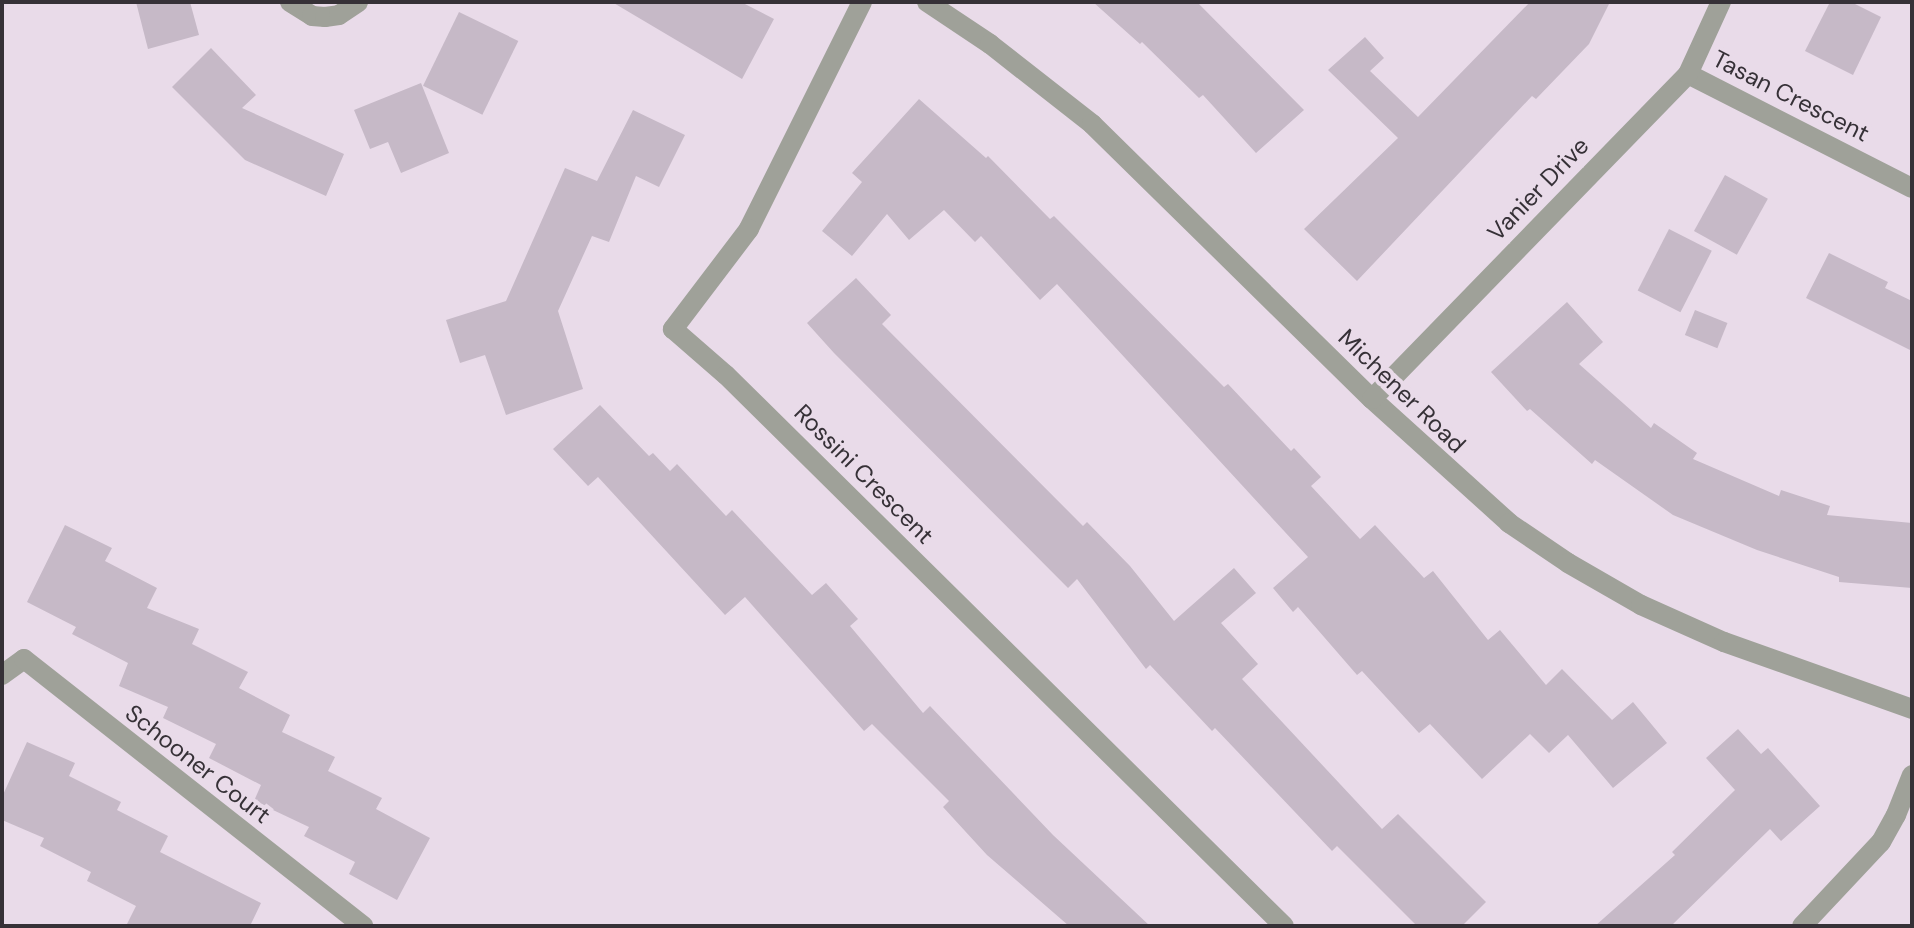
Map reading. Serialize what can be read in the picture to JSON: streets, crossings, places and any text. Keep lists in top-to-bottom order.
{
  "streets": {
    "street": [
      "Tasan Crescent",
      "Vanier Drive",
      "Michener Road",
      "Rossini Crescent",
      "Schooner Court"
    ]
  },
  "crossings": [
    ["Tasan Crescent", "Vanier Drive"],
    ["Vanier Drive", "Michener Road"]
  ]
}
